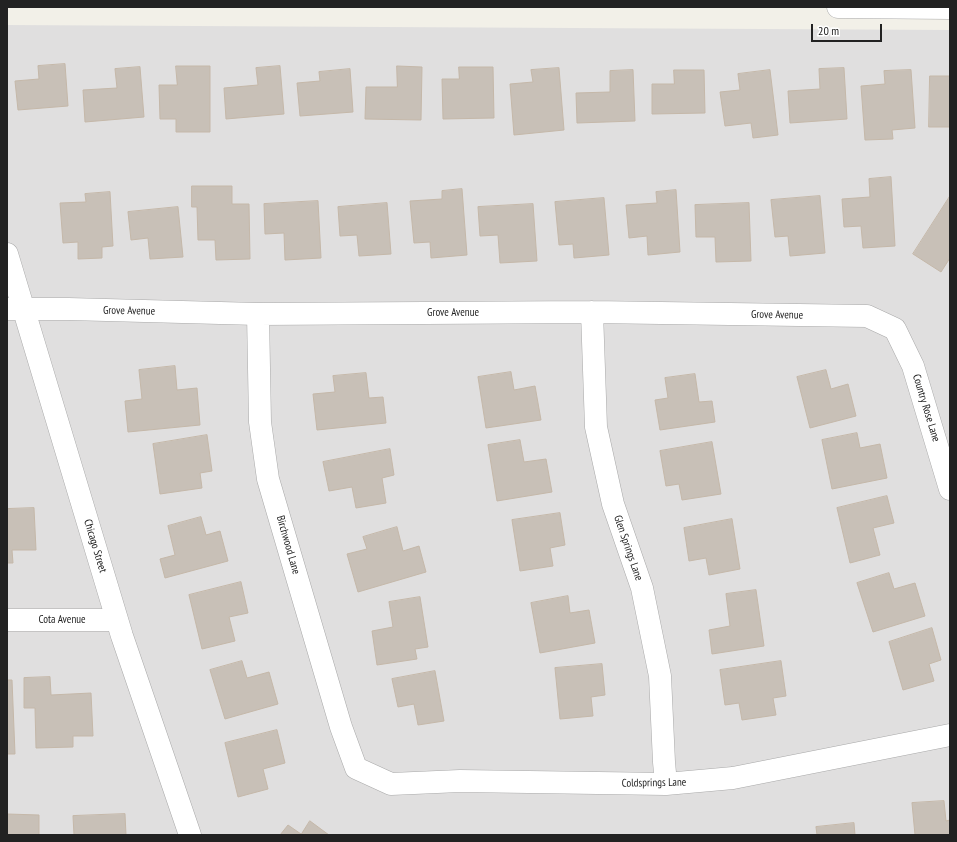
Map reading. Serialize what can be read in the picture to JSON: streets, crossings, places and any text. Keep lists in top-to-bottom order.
{
  "streets": {
    "street": [
      "Grove Avenue",
      "Country Rose Lane",
      "Birchwood Lane",
      "Chicago Street",
      "Glen Springs Lane",
      "Cota Avenue",
      "Coldsprings Lane"
    ]
  },
  "crossings": [
    ["Grove Avenue", "Country Rose Lane"],
    ["Grove Avenue", "Birchwood Lane"],
    ["Grove Avenue", "Chicago Street"],
    ["Grove Avenue", "Glen Springs Lane"],
    ["Birchwood Lane", "Coldsprings Lane"],
    ["Chicago Street", "Cota Avenue"],
    ["Glen Springs Lane", "Coldsprings Lane"]
  ],
  "scale_bar": "20 m"
}
